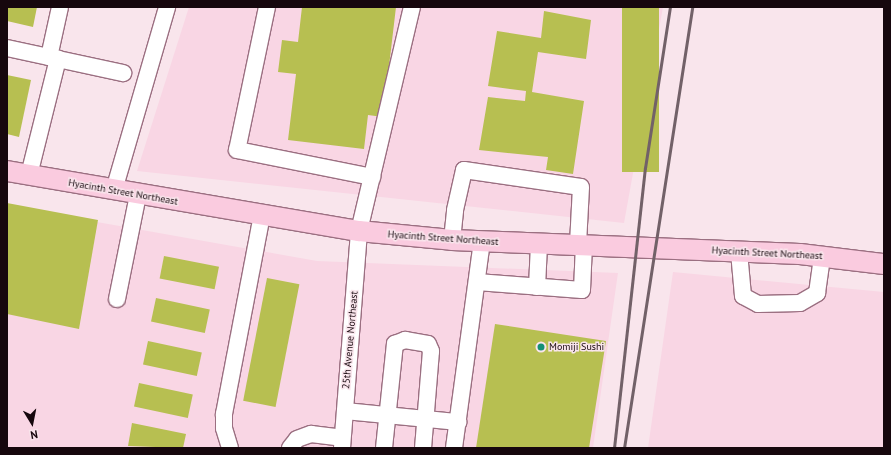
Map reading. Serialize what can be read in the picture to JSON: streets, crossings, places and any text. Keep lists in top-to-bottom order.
{
  "streets": {
    "main road": ["Hyacinth Street Northeast"],
    "street": ["25th Avenue Northeast"]
  },
  "crossings": [
    ["Hyacinth Street Northeast", "25th Avenue Northeast"]
  ],
  "places": ["Momiji Sushi"],
  "north": "bottom"
}
